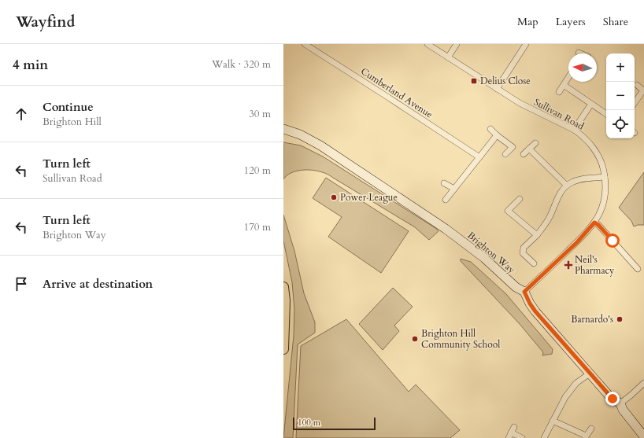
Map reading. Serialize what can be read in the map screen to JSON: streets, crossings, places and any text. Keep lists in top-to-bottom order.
{
  "streets": {
    "street": ["Cumberland Avenue", "Sullivan Road", "Brighton Way"]
  },
  "crossings": [
    ["Sullivan Road", "Brighton Way"]
  ],
  "places": {
    "transit": ["Delius Close"],
    "other": ["Power League", "Barnardo's", "Brighton Hill Community School"],
    "health": ["Neil's Pharmacy"]
  },
  "scale_bar": "100 m",
  "north": "left",
  "page": {
    "header": "Wayfind",
    "nav": ["Map", "Layers", "Share"],
    "heading": ["4 min", "Walk · 320 m"],
    "map_buttons": ["+", "−"],
    "list": [
      ["Continue", "Brighton Hill", "30 m"],
      ["Turn left", "Sullivan Road", "120 m"],
      ["Turn left", "Brighton Way", "170 m"],
      "Arrive at destination"
    ],
    "scale": "100 m"
  }
}
